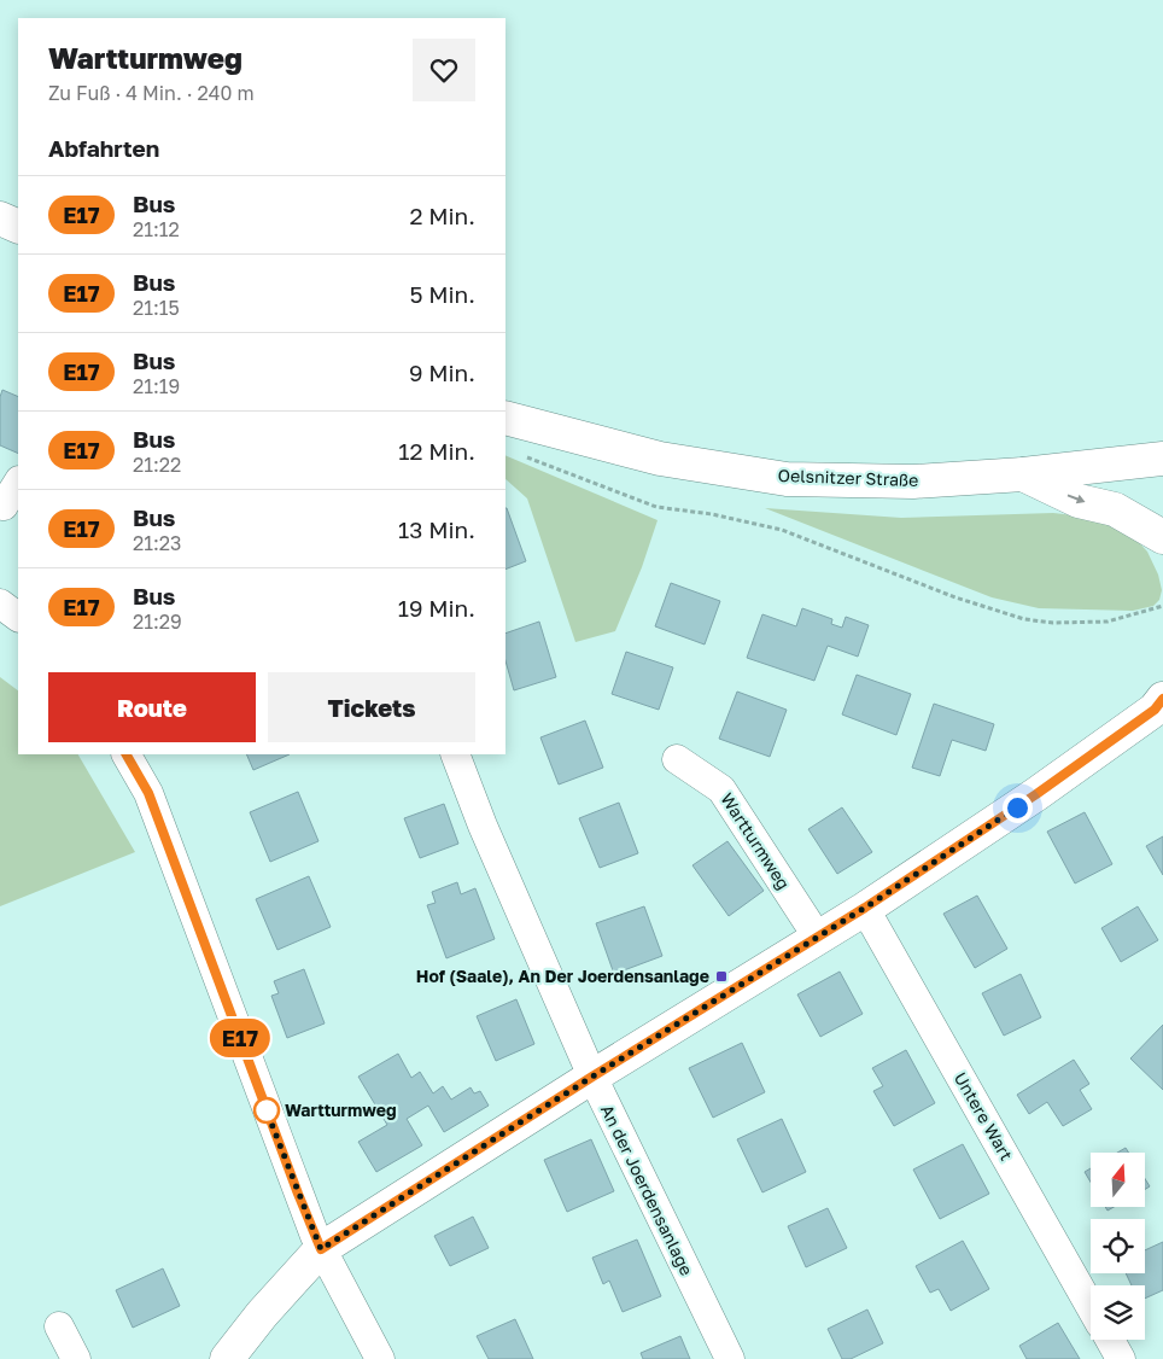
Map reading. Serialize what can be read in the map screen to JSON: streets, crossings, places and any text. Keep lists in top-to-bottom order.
{
  "streets": {
    "street": [
      "Oelsnitzer Straße",
      "Wartturmweg",
      "Untere Wart",
      "An der Joerdensanlage"
    ]
  },
  "places": {
    "transit": ["Hof (Saale), An Der Joerdensanlage"],
    "other": ["Wartturmweg"]
  },
  "lines": ["bus line E17"],
  "north": "top",
  "page": {
    "on_map": "E17",
    "heading": [
      ["Wartturmweg", "Zu Fuß · 4 Min. · 240 m"],
      "Abfahrten"
    ],
    "list": [
      {
        "mark": "E17",
        "name": "Bus",
        "note": "21:12",
        "value": "2 Min."
      },
      {
        "mark": "E17",
        "name": "Bus",
        "note": "21:15",
        "value": "5 Min."
      },
      {
        "mark": "E17",
        "name": "Bus",
        "note": "21:19",
        "value": "9 Min."
      },
      {
        "mark": "E17",
        "name": "Bus",
        "note": "21:22",
        "value": "12 Min."
      },
      {
        "mark": "E17",
        "name": "Bus",
        "note": "21:23",
        "value": "13 Min."
      },
      {
        "mark": "E17",
        "name": "Bus",
        "note": "21:29",
        "value": "19 Min."
      }
    ],
    "buttons": ["Route", "Tickets"]
  }
}
